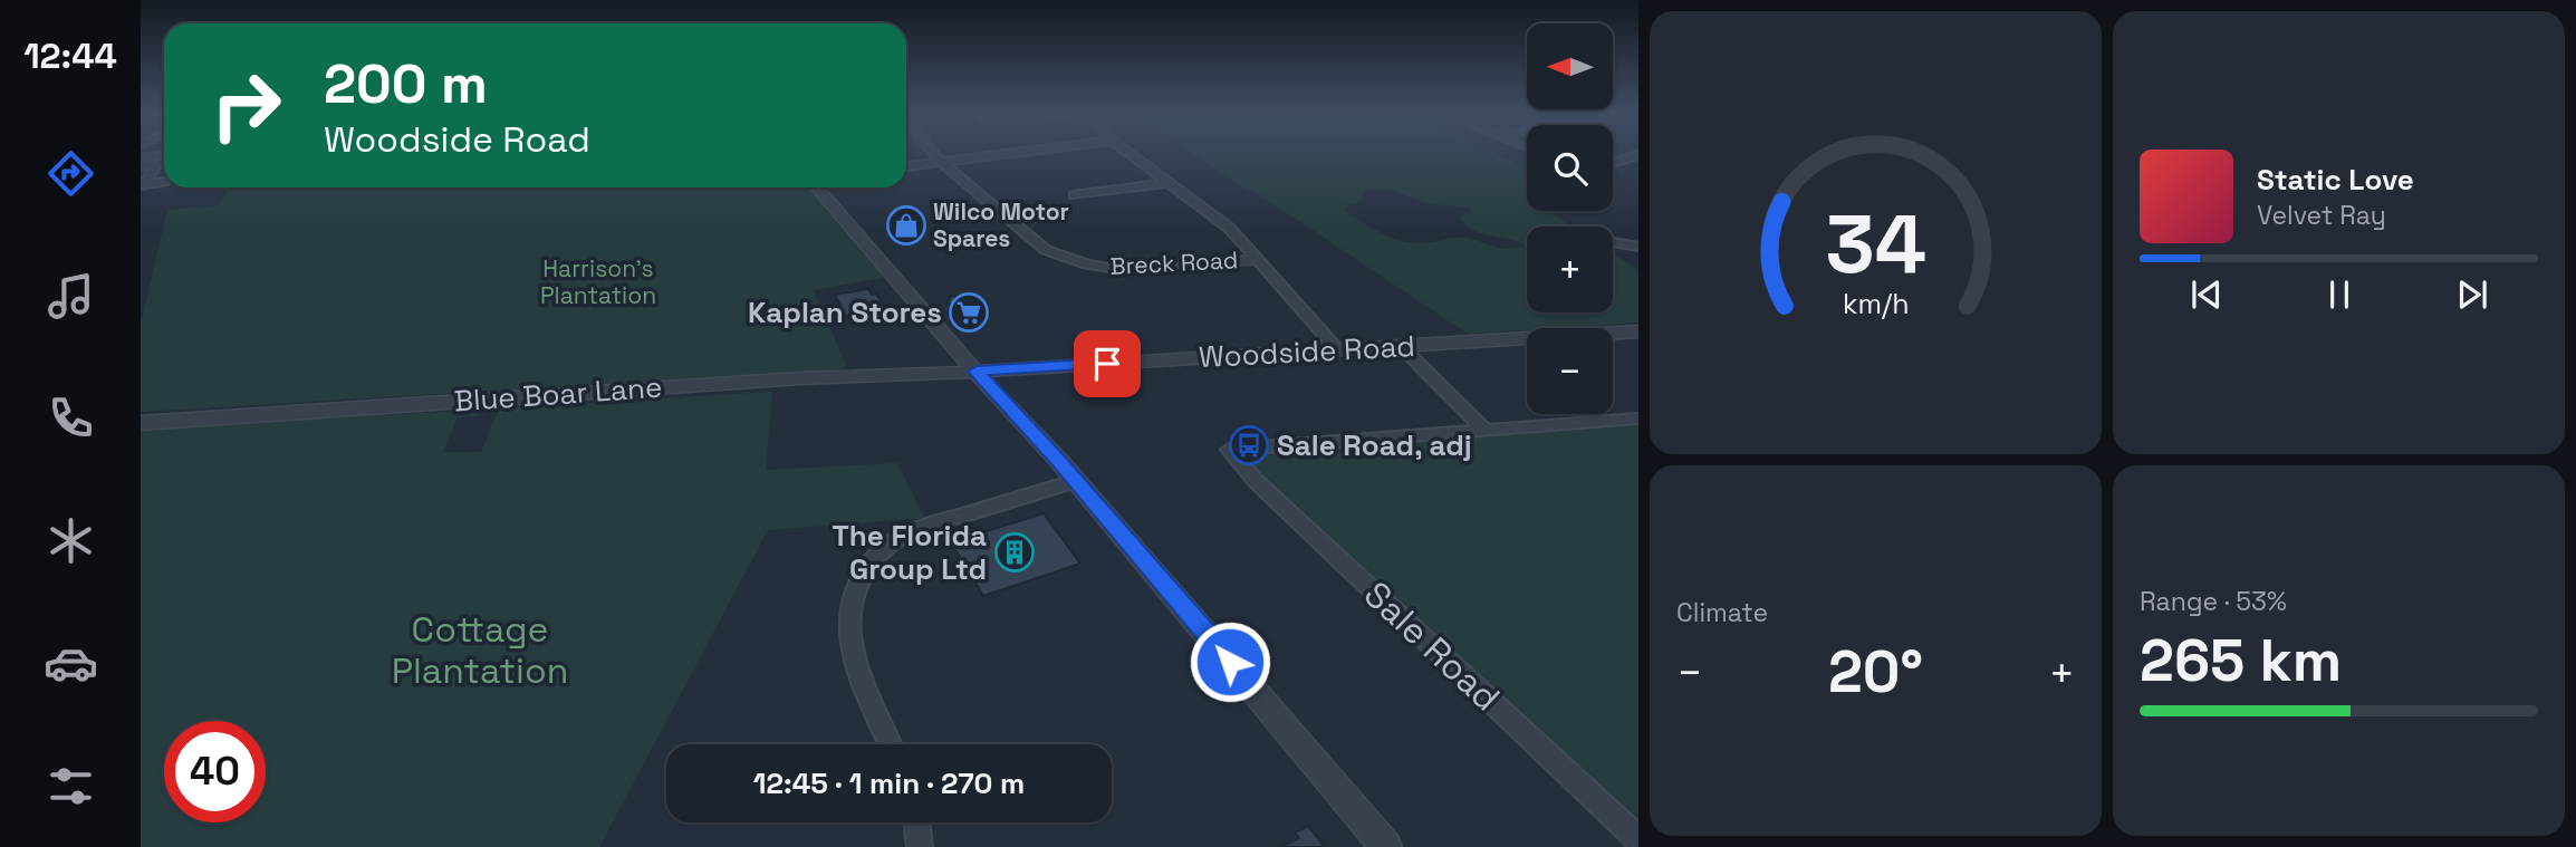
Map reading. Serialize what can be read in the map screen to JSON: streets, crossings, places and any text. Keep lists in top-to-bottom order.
{
  "streets": {
    "street": [
      "Breck Road",
      "Woodside Road",
      "Blue Boar Lane",
      "Sale Road"
    ]
  },
  "crossings": [
    ["Woodside Road", "Blue Boar Lane"]
  ],
  "parks": ["Harrison's Plantation", "Cottage Plantation"],
  "places": {
    "shop": ["Wilco Motor Spares"],
    "supermarket": ["Kaplan Stores"],
    "bus stop": ["Sale Road, adj"],
    "building": ["The Florida Group Ltd"]
  },
  "north": "left",
  "page": {
    "tabs": "12:44",
    "map_buttons": ["+", "−"],
    "turn": ["200 m", "Woodside Road"],
    "song": ["Static Love", "Velvet Ray"],
    "tile": [
      "Climate",
      ["Range · 53%", "265 km"]
    ],
    "heat": ["−", "20°", "+"],
    "limit": "40",
    "trip": "12:45 · 1 min · 270 m",
    "gauge": ["34", "km/h"]
  }
}
